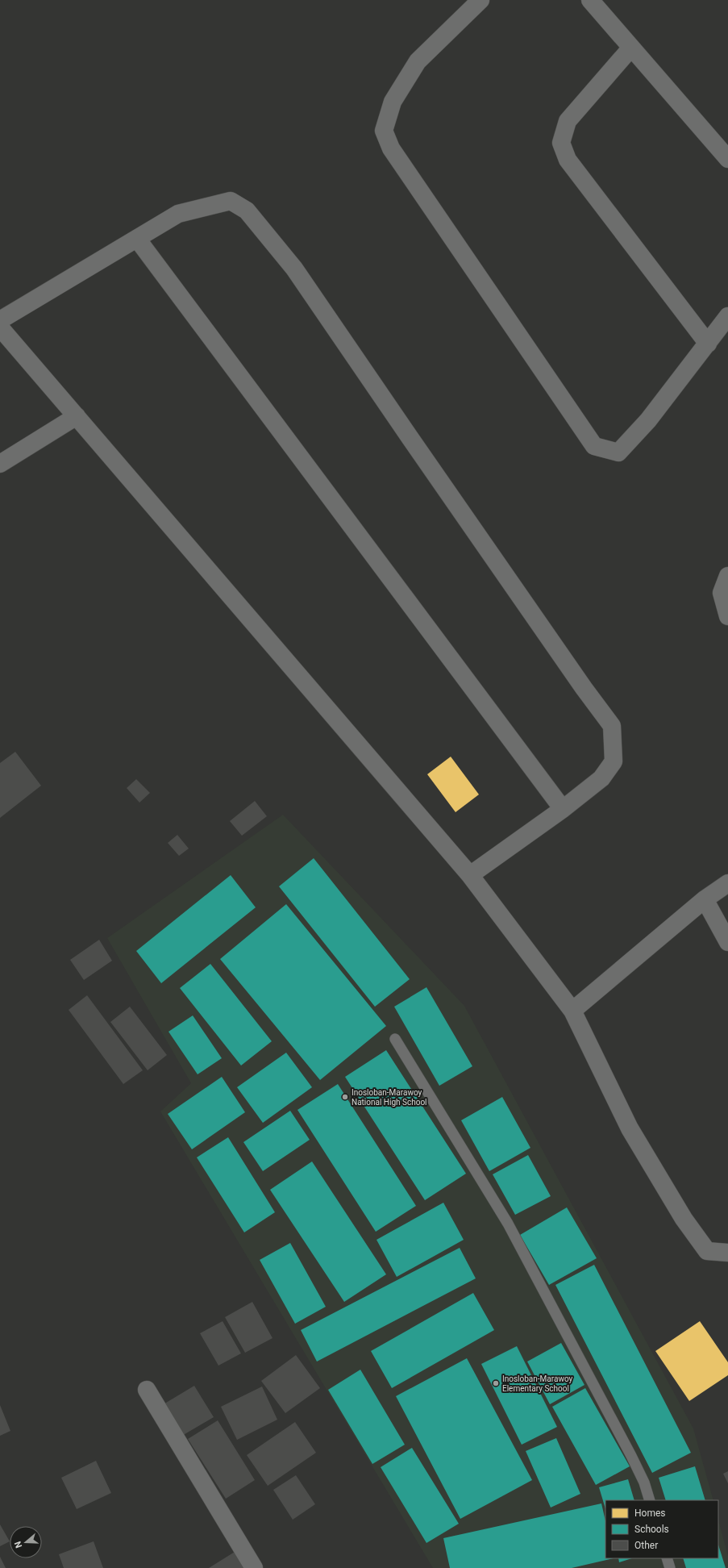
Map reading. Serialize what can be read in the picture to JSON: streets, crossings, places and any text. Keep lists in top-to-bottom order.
{
  "places": ["Inosloban-Marawoy National High School", "Inosloban-Marawoy Elementary School"],
  "legend": ["Homes", "Schools", "Other"],
  "north": "left"
}
